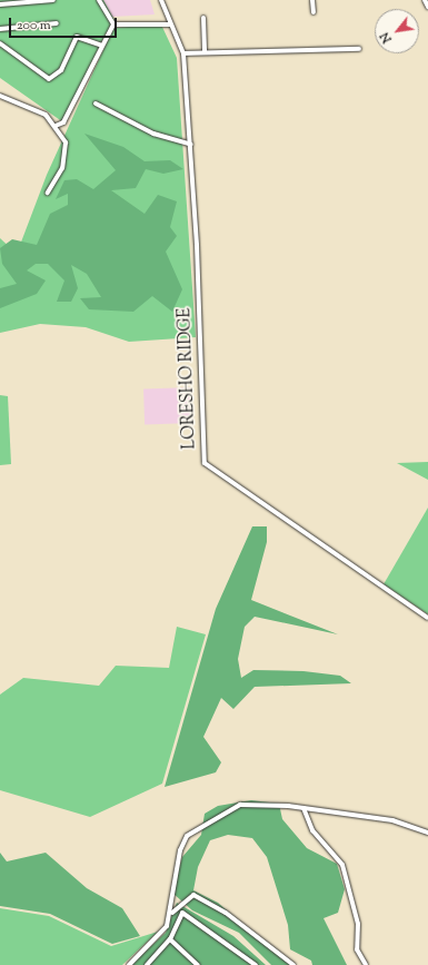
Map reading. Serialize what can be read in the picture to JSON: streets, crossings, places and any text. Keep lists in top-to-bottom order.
{
  "streets": {
    "street": ["LORESHO RIDGE"]
  },
  "scale_bar": "200 m",
  "north": "bottom left"
}
